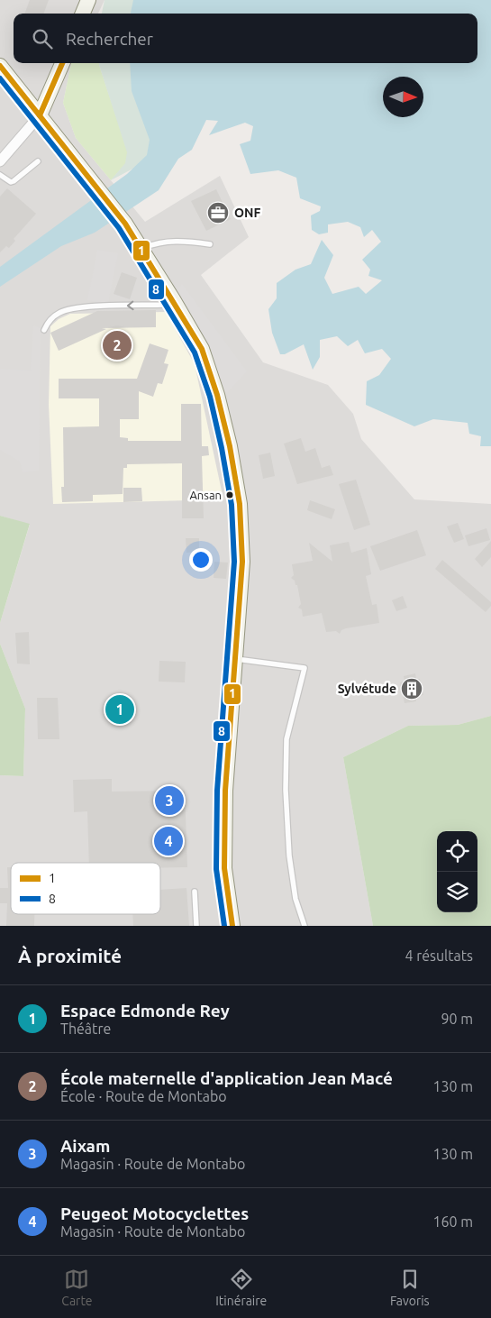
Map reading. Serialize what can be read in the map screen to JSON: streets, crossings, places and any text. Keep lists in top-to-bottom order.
{
  "places": {
    "office": ["ONF"],
    "other": ["Ansan"],
    "building": ["Sylvétude"]
  },
  "lines": ["transit line 1", "transit line 8"],
  "legend": ["1", "8"],
  "north": "right",
  "page": {
    "search": "Rechercher",
    "pins": [
      "2",
      "1",
      "3",
      "4"
    ],
    "heading": ["À proximité", "4 résultats"],
    "list": [
      {
        "mark": "1",
        "name": "Espace Edmonde Rey",
        "note": "Théâtre",
        "value": "90 m"
      },
      {
        "mark": "2",
        "name": "École maternelle d'application Jean Macé",
        "note": "École · Route de Montabo",
        "value": "130 m"
      },
      {
        "mark": "3",
        "name": "Aixam",
        "note": "Magasin · Route de Montabo",
        "value": "130 m"
      },
      {
        "mark": "4",
        "name": "Peugeot Motocyclettes",
        "note": "Magasin · Route de Montabo",
        "value": "160 m"
      }
    ],
    "nav": ["Carte", "Itinéraire", "Favoris"]
  }
}
